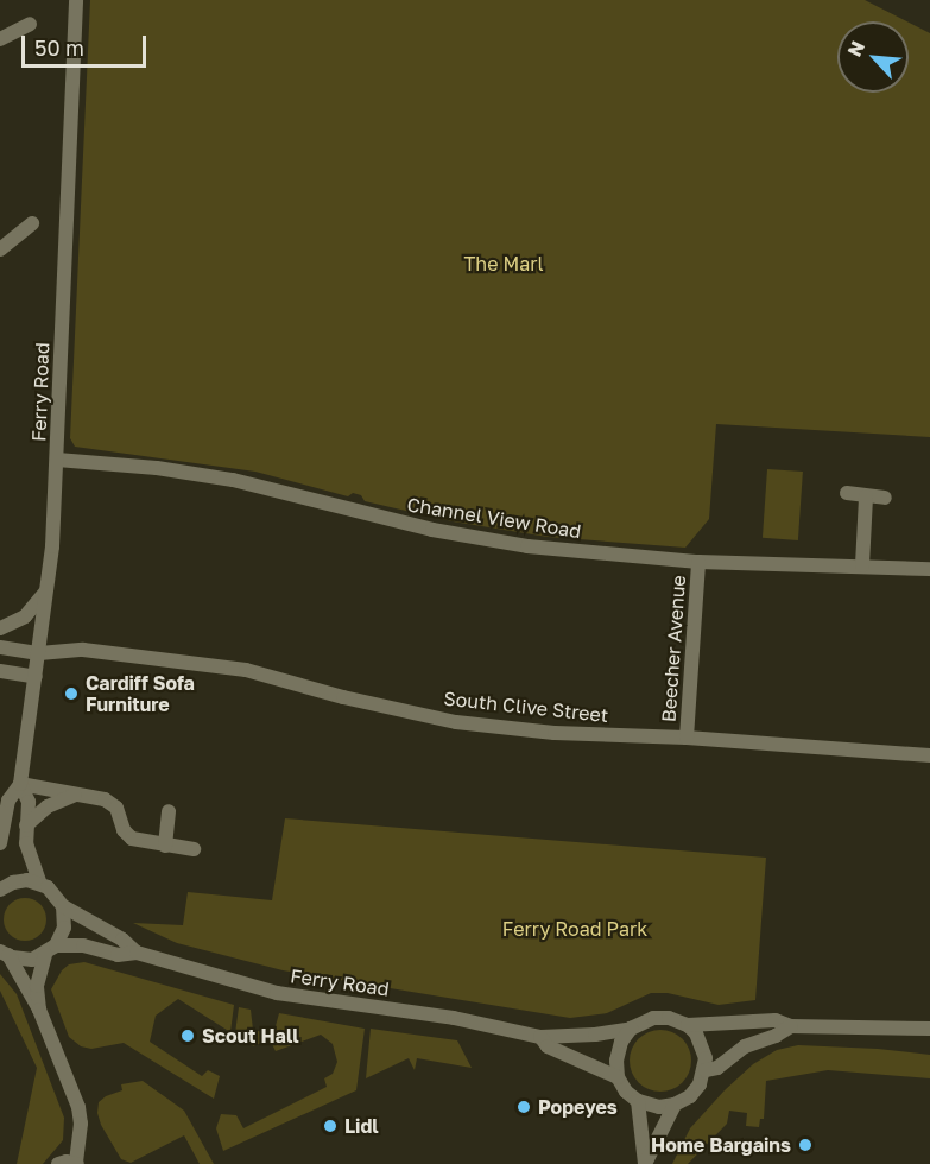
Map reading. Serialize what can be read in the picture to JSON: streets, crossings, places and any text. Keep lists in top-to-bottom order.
{
  "streets": {
    "street": [
      "Ferry Road",
      "Channel View Road",
      "Beecher Avenue",
      "South Clive Street"
    ]
  },
  "crossings": [
    ["Ferry Road", "Channel View Road"],
    ["Ferry Road", "South Clive Street"],
    ["Channel View Road", "Beecher Avenue"],
    ["Beecher Avenue", "South Clive Street"]
  ],
  "parks": ["The Marl", "Ferry Road Park"],
  "places": [
    "Cardiff Sofa Furniture",
    "Scout Hall",
    "Popeyes",
    "Lidl",
    "Home Bargains"
  ],
  "scale_bar": "50 m",
  "north": "top left"
}
